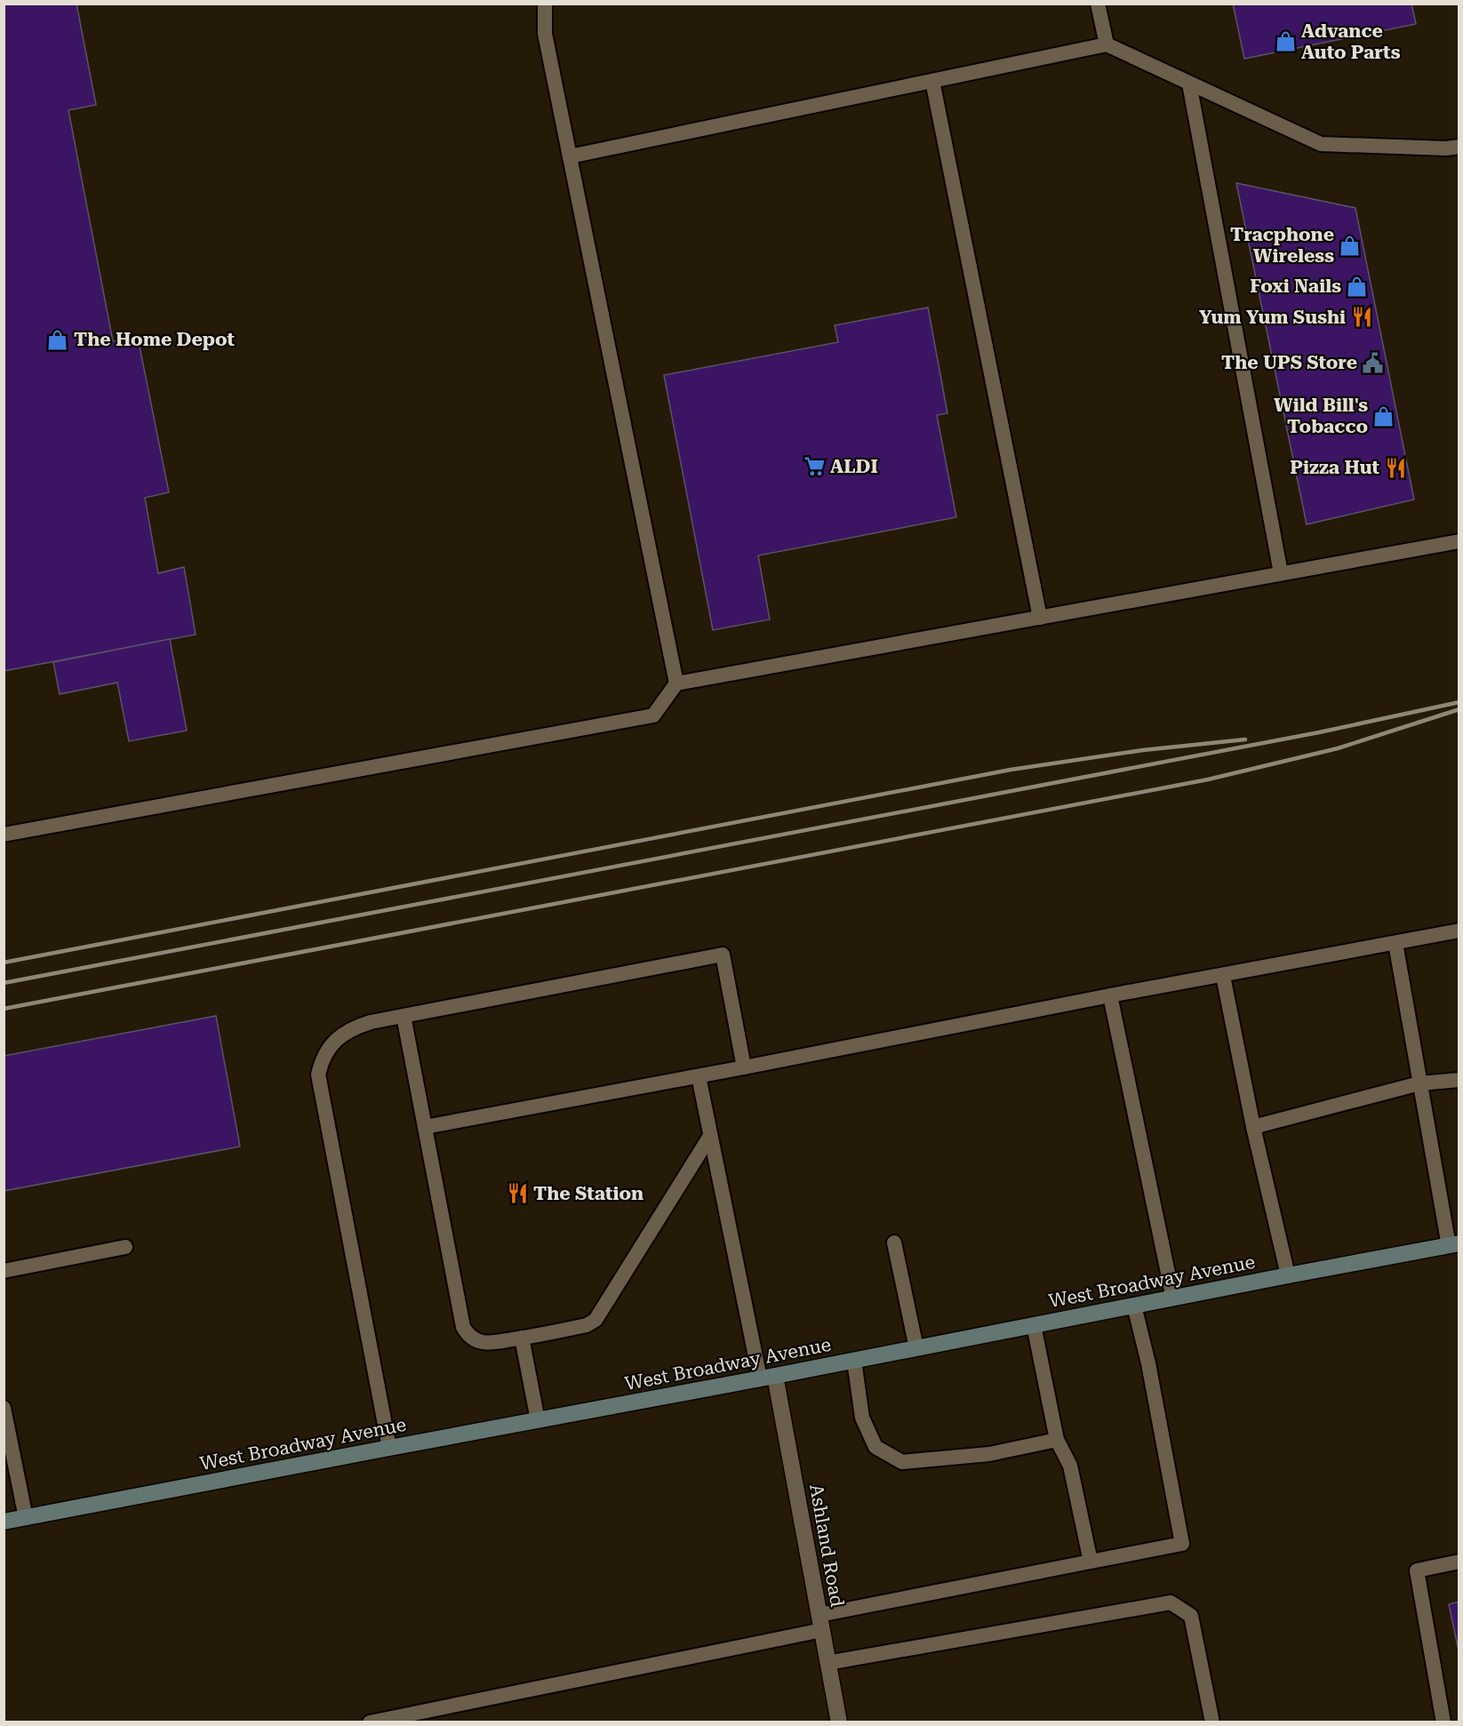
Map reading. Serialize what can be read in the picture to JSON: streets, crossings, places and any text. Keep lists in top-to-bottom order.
{
  "streets": {
    "street": ["West Broadway Avenue", "Ashland Road"]
  },
  "crossings": [
    ["West Broadway Avenue", "Ashland Road"]
  ],
  "places": {
    "shop": [
      "Advance Auto Parts",
      "Tracphone Wireless",
      "Foxi Nails",
      "The Home Depot",
      "Wild Bill's Tobacco"
    ],
    "restaurant": ["Yum Yum Sushi", "Pizza Hut", "The Station"],
    "public building": ["The UPS Store"],
    "supermarket": ["ALDI"]
  }
}
